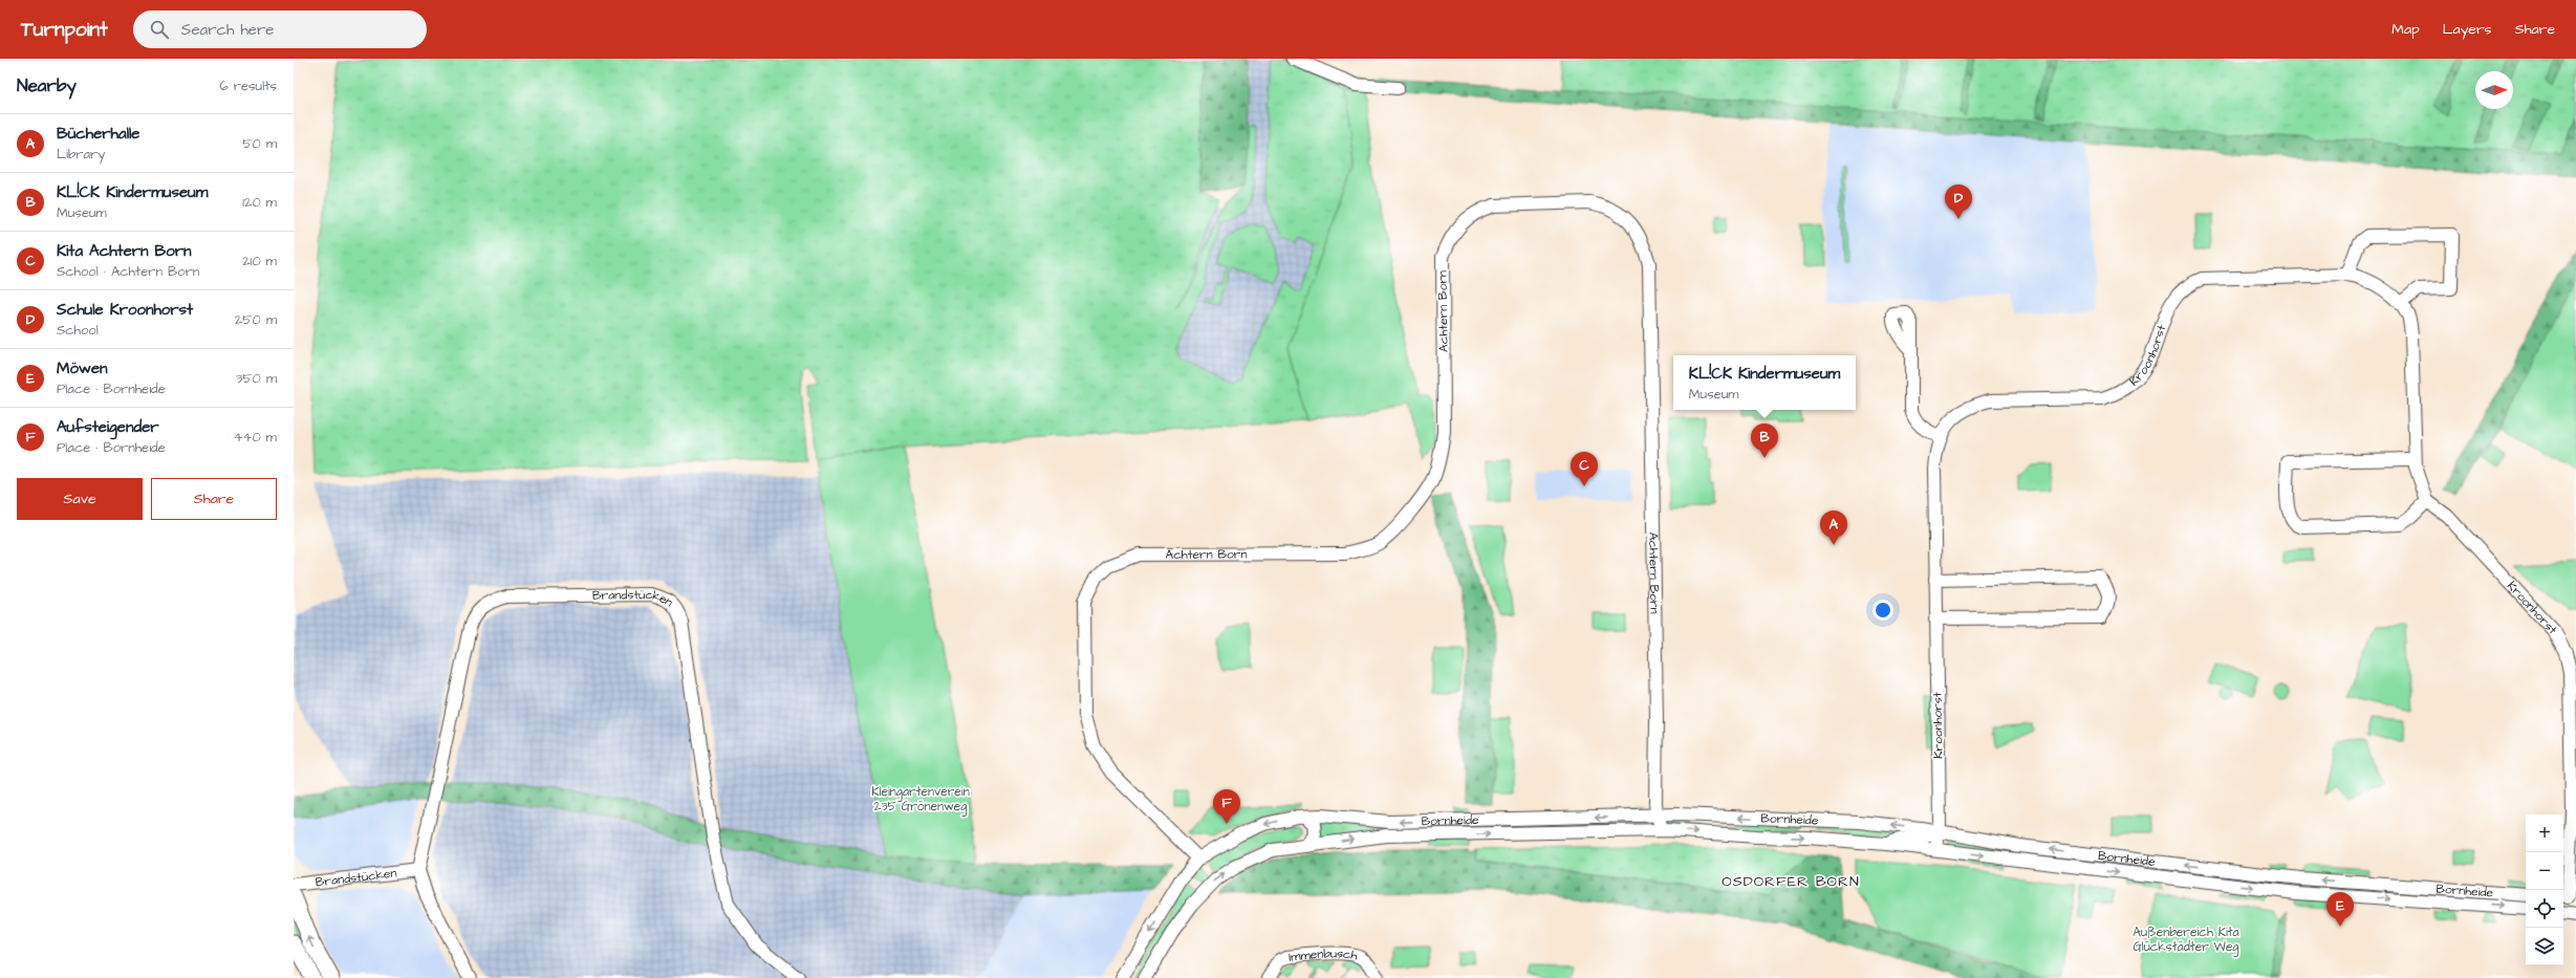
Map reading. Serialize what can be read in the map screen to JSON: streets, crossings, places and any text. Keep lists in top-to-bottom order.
{
  "streets": {
    "street": [
      "Achtern Born",
      "Kroonhorst",
      "Brandstücken",
      "Bornheide",
      "Immenbusch"
    ]
  },
  "crossings": [
    ["Achtern Born", "Bornheide"],
    ["Kroonhorst", "Bornheide"]
  ],
  "districts": ["OSDORFER BORN"],
  "parks": ["Kleingartenverein 235 Grönenweg", "Außenbereich Kita Glückstädter Weg"],
  "north": "right",
  "page": {
    "header": "Turnpoint",
    "search": "Search here",
    "nav": ["Map", "Layers", "Share"],
    "heading": ["Nearby", "6 results"],
    "list": [
      {
        "mark": "A",
        "name": "Bücherhalle",
        "note": "Library",
        "value": "50 m"
      },
      {
        "mark": "B",
        "name": "KL!CK Kindermuseum",
        "note": "Museum",
        "value": "120 m"
      },
      {
        "mark": "C",
        "name": "Kita Achtern Born",
        "note": "School · Achtern Born",
        "value": "210 m"
      },
      {
        "mark": "D",
        "name": "Schule Kroonhorst",
        "note": "School",
        "value": "250 m"
      },
      {
        "mark": "E",
        "name": "Möwen",
        "note": "Place · Bornheide",
        "value": "350 m"
      },
      {
        "mark": "F",
        "name": "Aufsteigender",
        "note": "Place · Bornheide",
        "value": "440 m"
      }
    ],
    "pins": [
      "D",
      "B",
      "C",
      "A",
      "F",
      "E"
    ],
    "popup": ["KL!CK Kindermuseum", "Museum"],
    "buttons": ["Save", "Share"],
    "map_buttons": ["+", "−"]
  }
}
